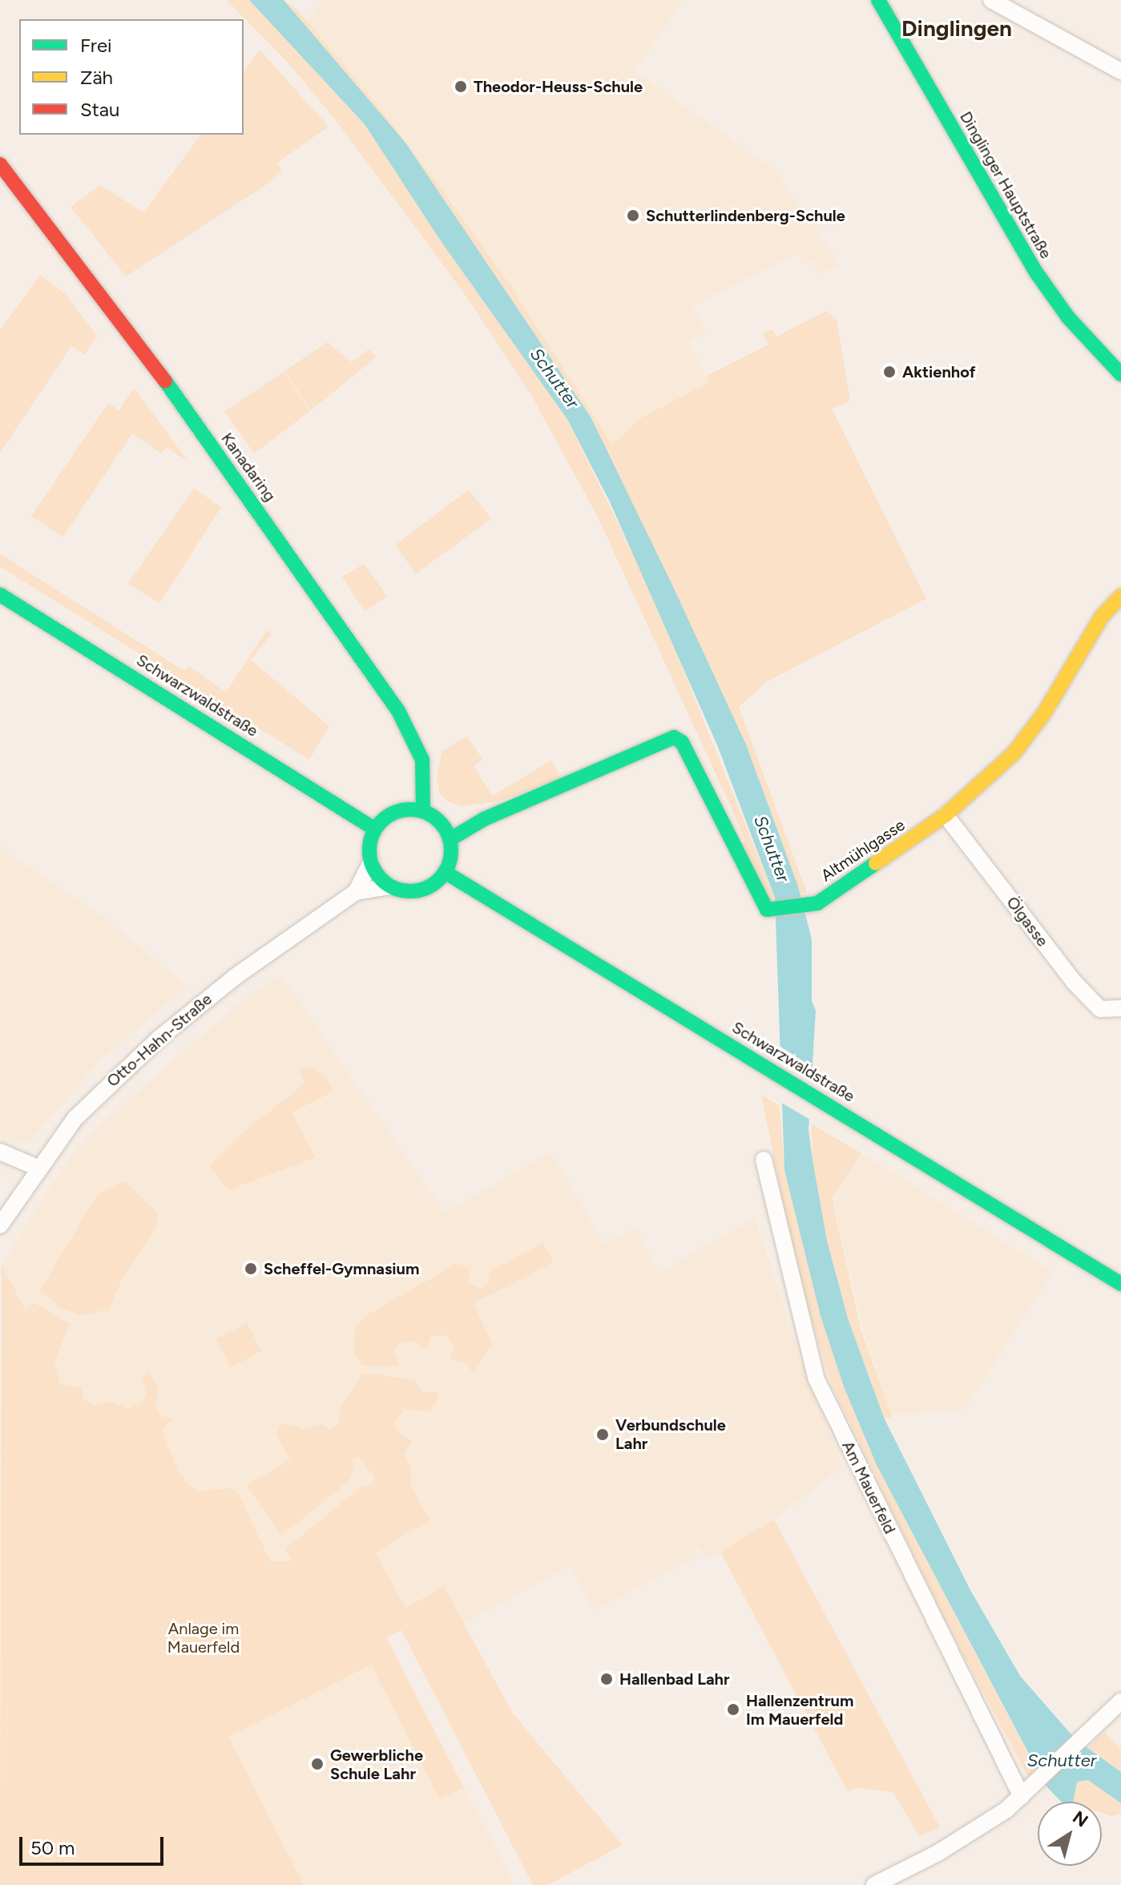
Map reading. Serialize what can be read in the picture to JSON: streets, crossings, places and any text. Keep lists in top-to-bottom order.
{
  "streets": {
    "street": [
      "Dinglinger Hauptstraße",
      "Kanadaring",
      "Schwarzwaldstraße",
      "Altmühlgasse",
      "Ölgasse",
      "Otto-Hahn-Straße",
      "Am Mauerfeld"
    ]
  },
  "crossings": [
    ["Kanadaring", "Schwarzwaldstraße"],
    ["Kanadaring", "Altmühlgasse"],
    ["Kanadaring", "Otto-Hahn-Straße"],
    ["Schwarzwaldstraße", "Altmühlgasse"],
    ["Schwarzwaldstraße", "Otto-Hahn-Straße"],
    ["Altmühlgasse", "Ölgasse"],
    ["Altmühlgasse", "Otto-Hahn-Straße"]
  ],
  "districts": ["Dinglingen"],
  "water": ["Schutter"],
  "parks": ["Anlage im Mauerfeld"],
  "places": [
    "Theodor-Heuss-Schule",
    "Schutterlindenberg-Schule",
    "Aktienhof",
    "Scheffel-Gymnasium",
    "Verbundschule Lahr",
    "Hallenbad Lahr",
    "Hallenzentrum Im Mauerfeld",
    "Gewerbliche Schule Lahr"
  ],
  "legend": ["Frei", "Zäh", "Stau"],
  "scale_bar": "50 m",
  "north": "top right"
}
